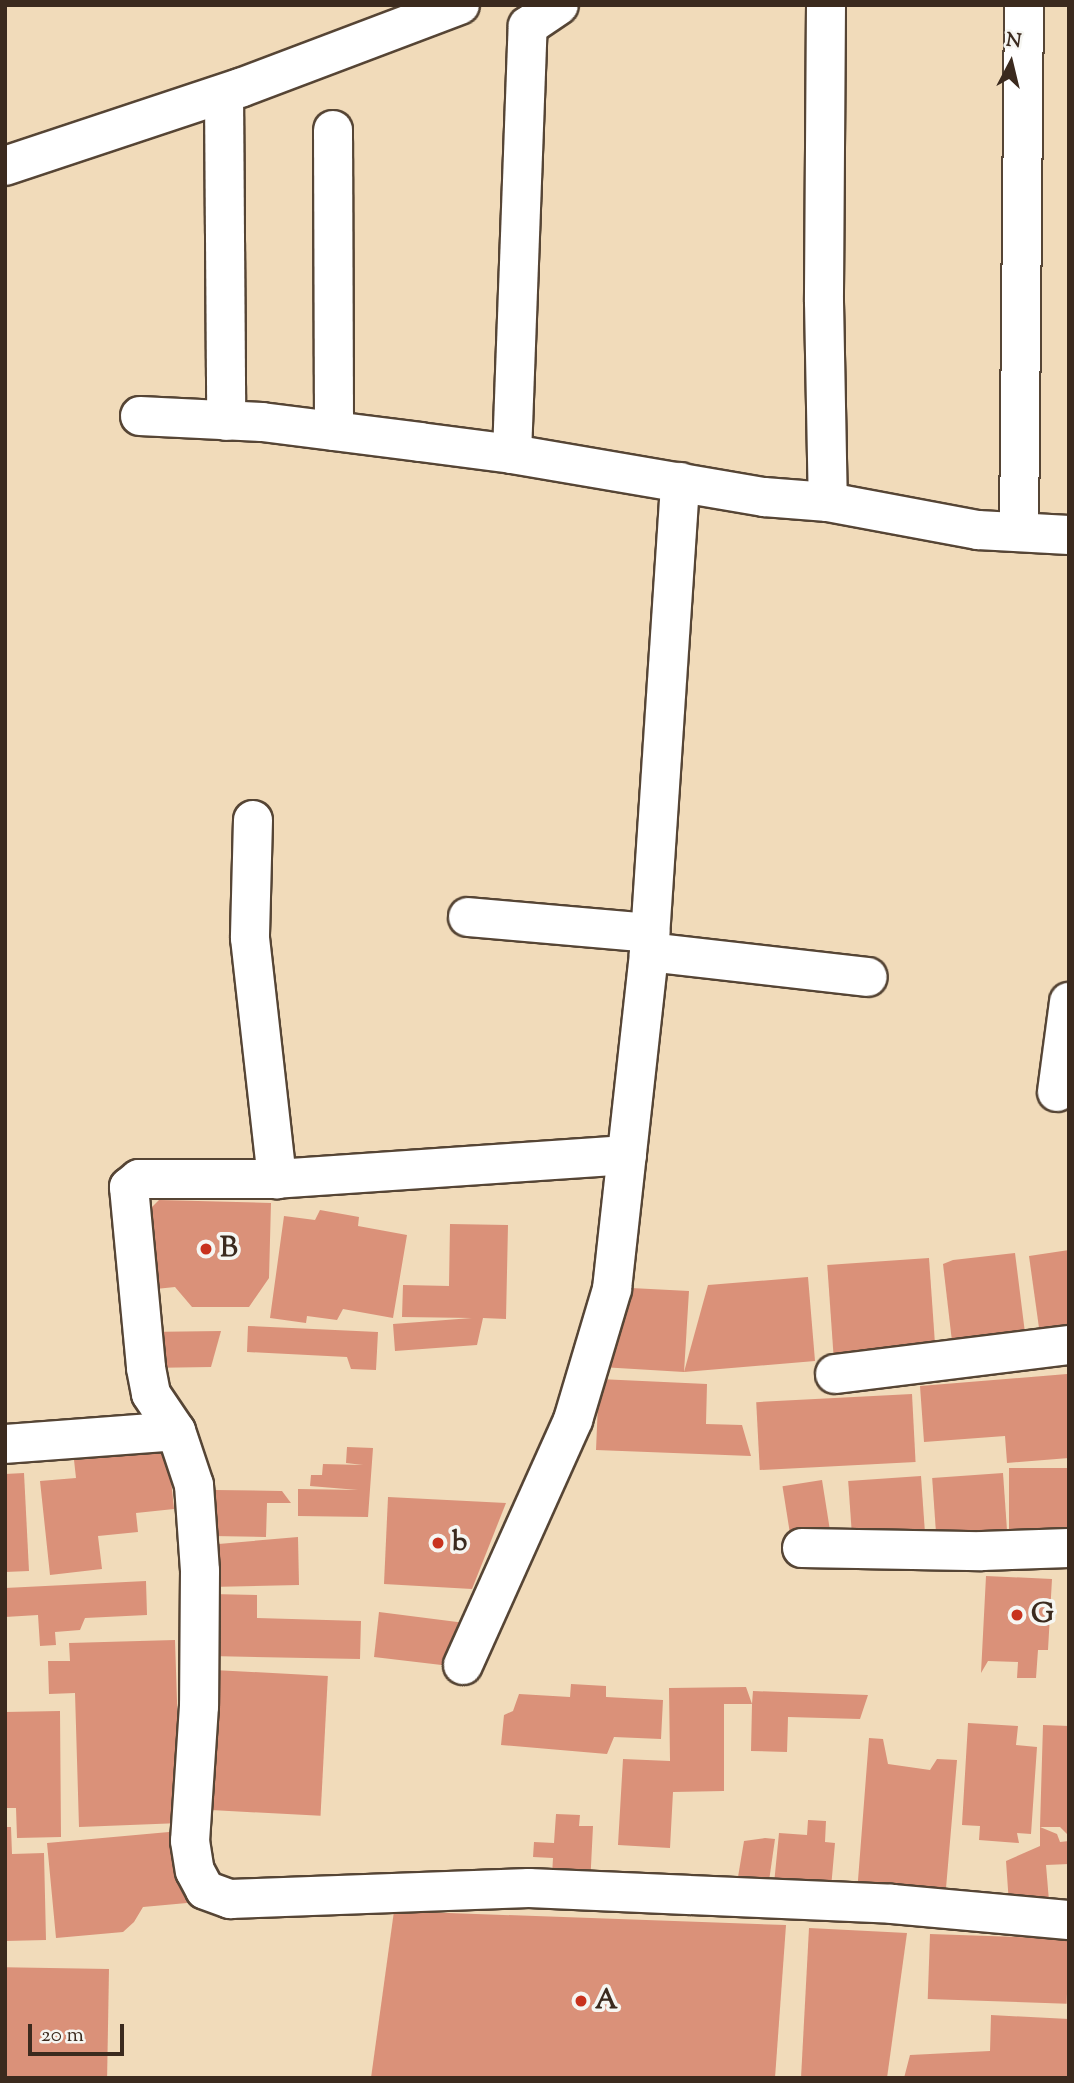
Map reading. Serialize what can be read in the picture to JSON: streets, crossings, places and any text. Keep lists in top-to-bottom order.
{
  "places": [
    "B",
    "b",
    "G",
    "A"
  ],
  "scale_bar": "20 m",
  "north": "top"
}
